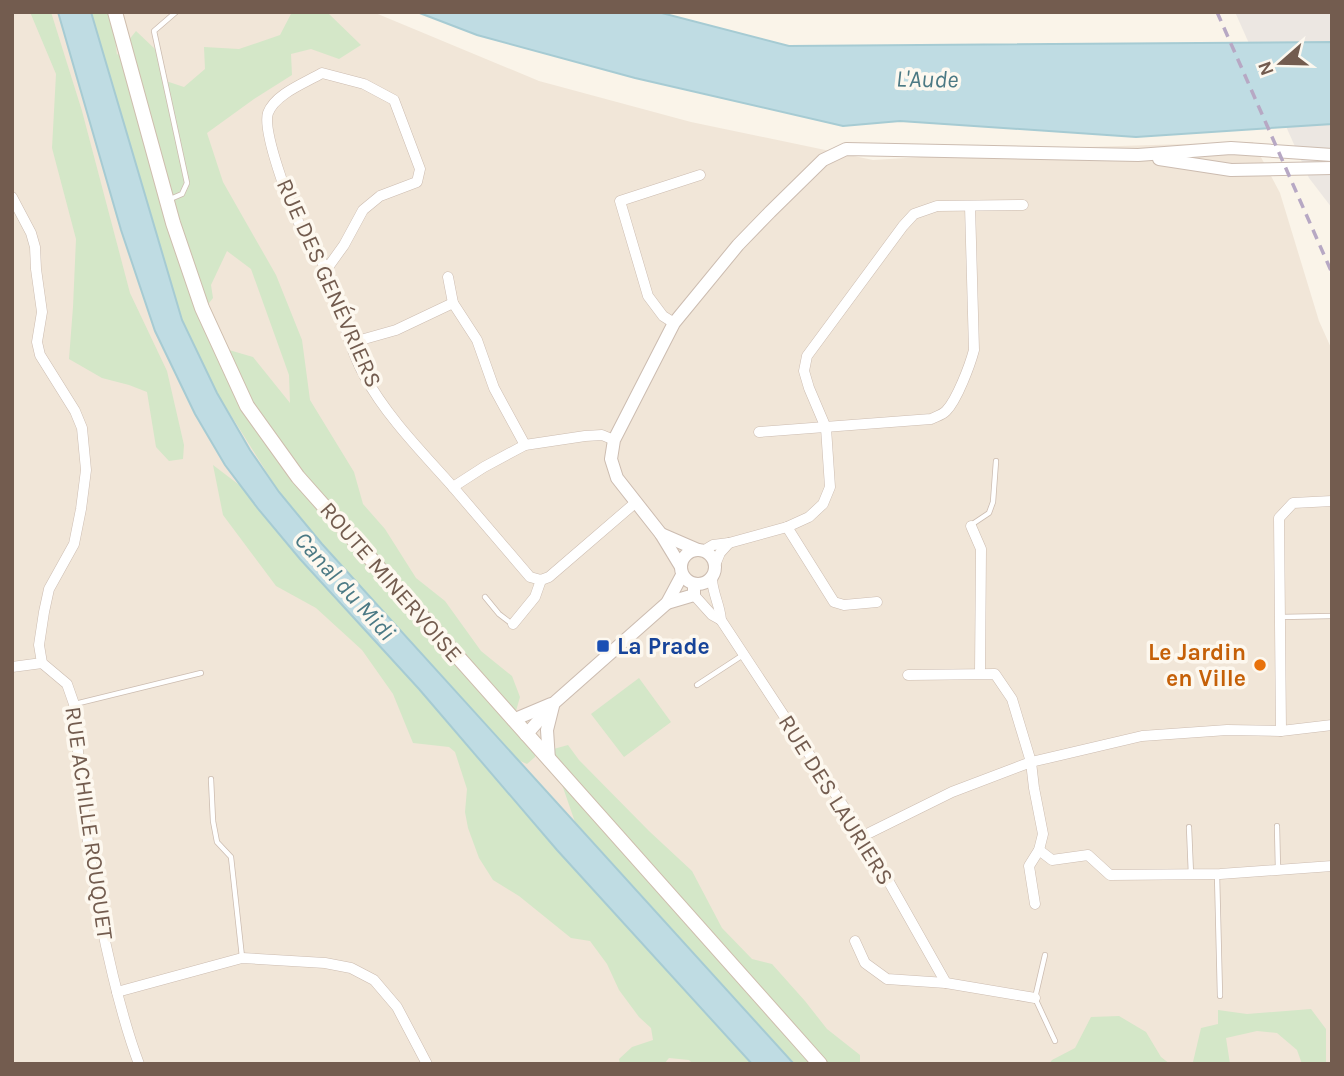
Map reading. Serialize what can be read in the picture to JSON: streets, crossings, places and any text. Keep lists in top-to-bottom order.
{
  "streets": {
    "main road": ["ROUTE MINERVOISE"],
    "street": ["RUE DES GENÉVRIERS", "RUE DES LAURIERS", "RUE ACHILLE ROUQUET"]
  },
  "water": ["L'Aude", "Canal du Midi"],
  "places": {
    "transit": ["La Prade"],
    "other": ["Le Jardin en Ville"]
  },
  "north": "left"
}
